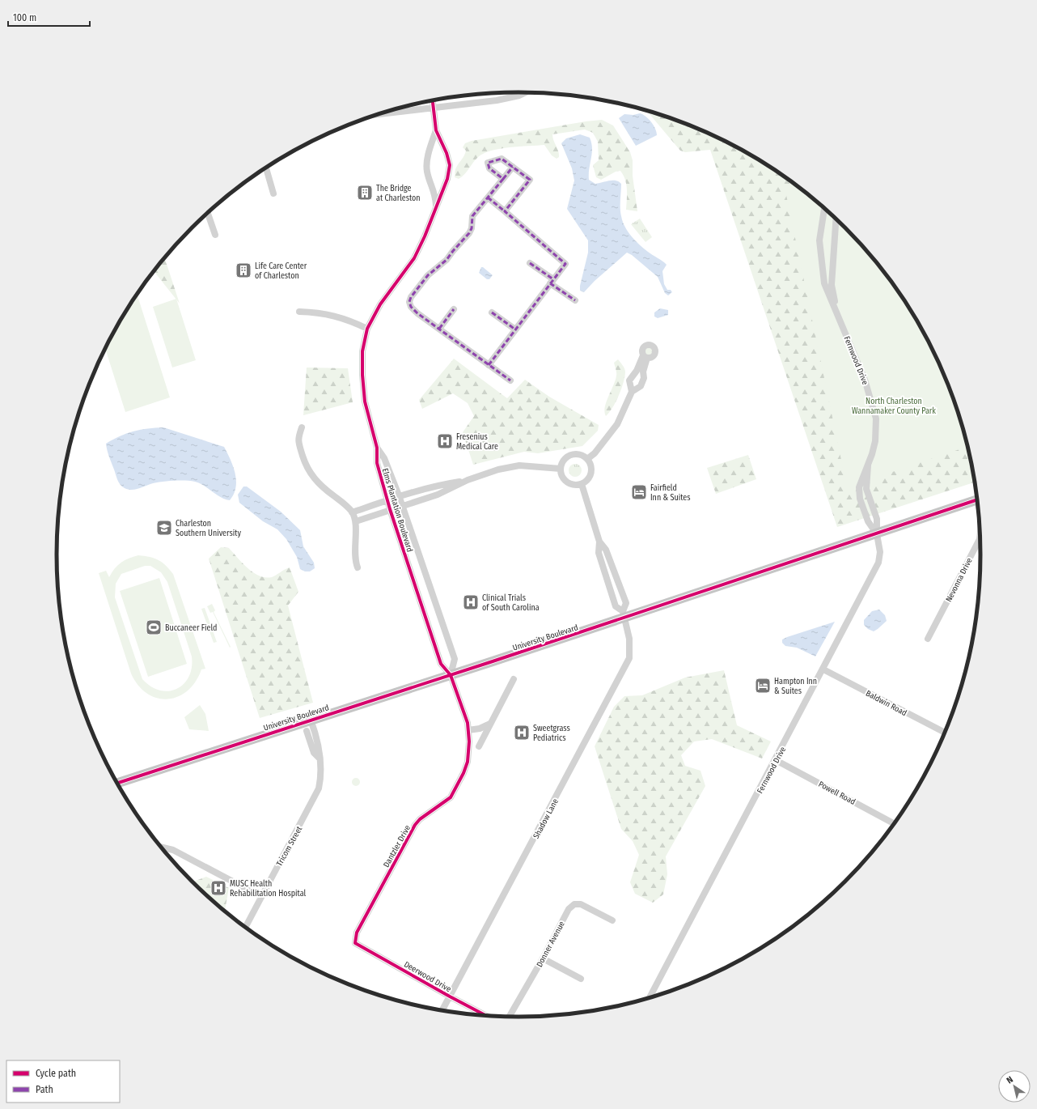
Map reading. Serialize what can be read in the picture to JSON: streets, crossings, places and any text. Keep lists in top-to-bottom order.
{
  "streets": {
    "main road": ["University Boulevard"],
    "street": [
      "Fernwood Drive",
      "Elms Plantation Boulevard",
      "Nevonna Drive",
      "Baldwin Road",
      "Powell Road",
      "Shadow Lane",
      "Tricom Street",
      "Dantzler Drive",
      "Donner Avenue",
      "Deerwood Drive"
    ]
  },
  "crossings": [
    ["Fernwood Drive", "University Boulevard"],
    ["Fernwood Drive", "Baldwin Road"],
    ["Fernwood Drive", "Powell Road"],
    ["Elms Plantation Boulevard", "University Boulevard"],
    ["Elms Plantation Boulevard", "Dantzler Drive"],
    ["University Boulevard", "Shadow Lane"],
    ["University Boulevard", "Tricom Street"],
    ["University Boulevard", "Dantzler Drive"],
    ["Shadow Lane", "Deerwood Drive"],
    ["Dantzler Drive", "Deerwood Drive"]
  ],
  "parks": ["North Charleston Wannamaker County Park"],
  "places": {
    "building": ["The Bridge at Charleston", "Life Care Center of Charleston"],
    "hospital": [
      "Fresenius Medical Care",
      "Clinical Trials of South Carolina",
      "Sweetgrass Pediatrics",
      "MUSC Health Rehabilitation Hospital"
    ],
    "hotel": ["Fairfield Inn & Suites", "Hampton Inn & Suites"],
    "school or university": ["Charleston Southern University"],
    "sports": ["Buccaneer Field"]
  },
  "legend": ["Cycle path", "Path"],
  "scale_bar": "100 m",
  "north": "top left"
}
